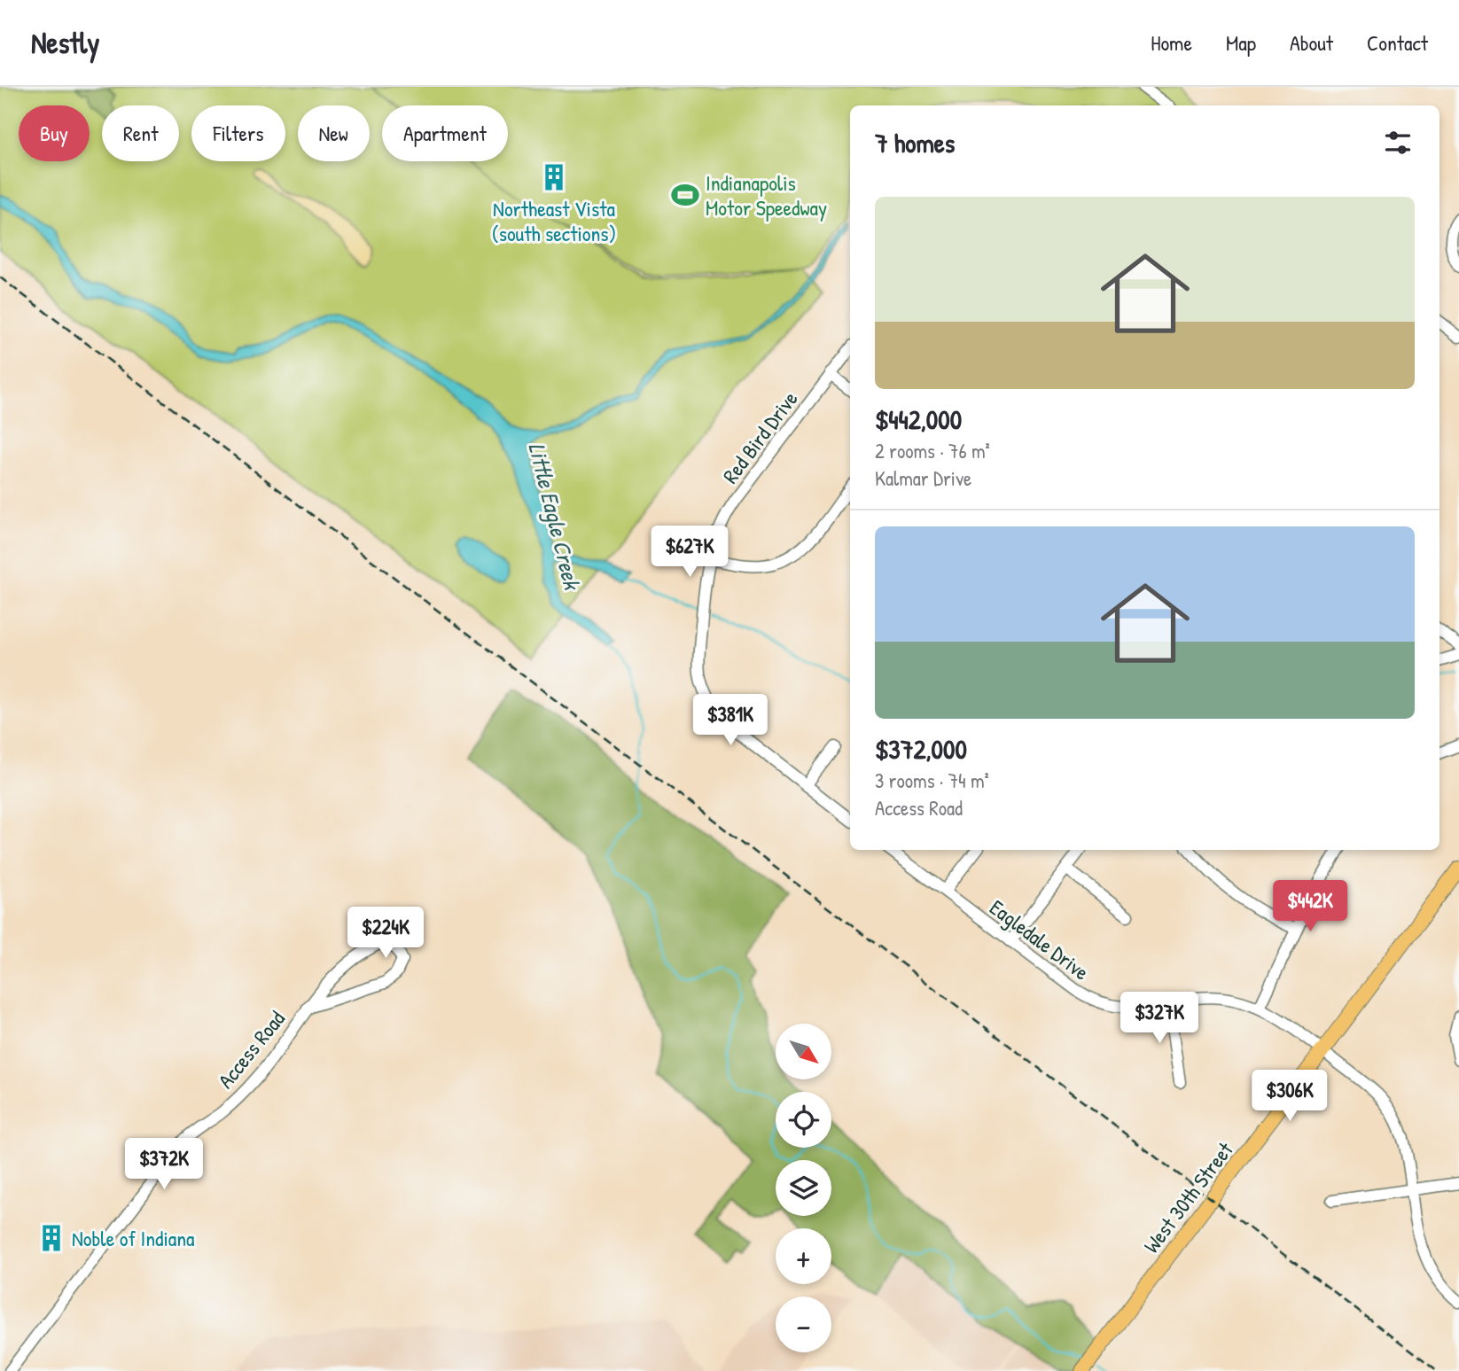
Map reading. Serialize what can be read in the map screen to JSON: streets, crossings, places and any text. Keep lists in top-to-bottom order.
{
  "streets": {
    "main road": ["West 30th Street"],
    "street": ["Red Bird Drive", "Eagledale Drive", "Access Road"]
  },
  "crossings": [
    ["Eagledale Drive", "West 30th Street"]
  ],
  "water": ["Little Eagle Creek"],
  "places": {
    "building": ["Northeast Vista (south sections)", "Noble of Indiana"],
    "sports": ["Indianapolis Motor Speedway"]
  },
  "north": "bottom right",
  "page": {
    "header": "Nestly",
    "nav": [
      "Home",
      "Map",
      "About",
      "Contact"
    ],
    "chip": [
      "Buy",
      "Rent",
      "Filters",
      "New",
      "Apartment"
    ],
    "heading": "7 homes",
    "list": [
      {
        "name": "$442,000",
        "note": "2 rooms · 76 m² · Kalmar Drive"
      },
      {
        "name": "$372,000",
        "note": "3 rooms · 74 m² · Access Road"
      }
    ],
    "price": [
      "$627K",
      "$381K",
      "$442K",
      "$224K",
      "$327K",
      "$306K",
      "$372K"
    ],
    "map_buttons": ["+", "−"]
  }
}
